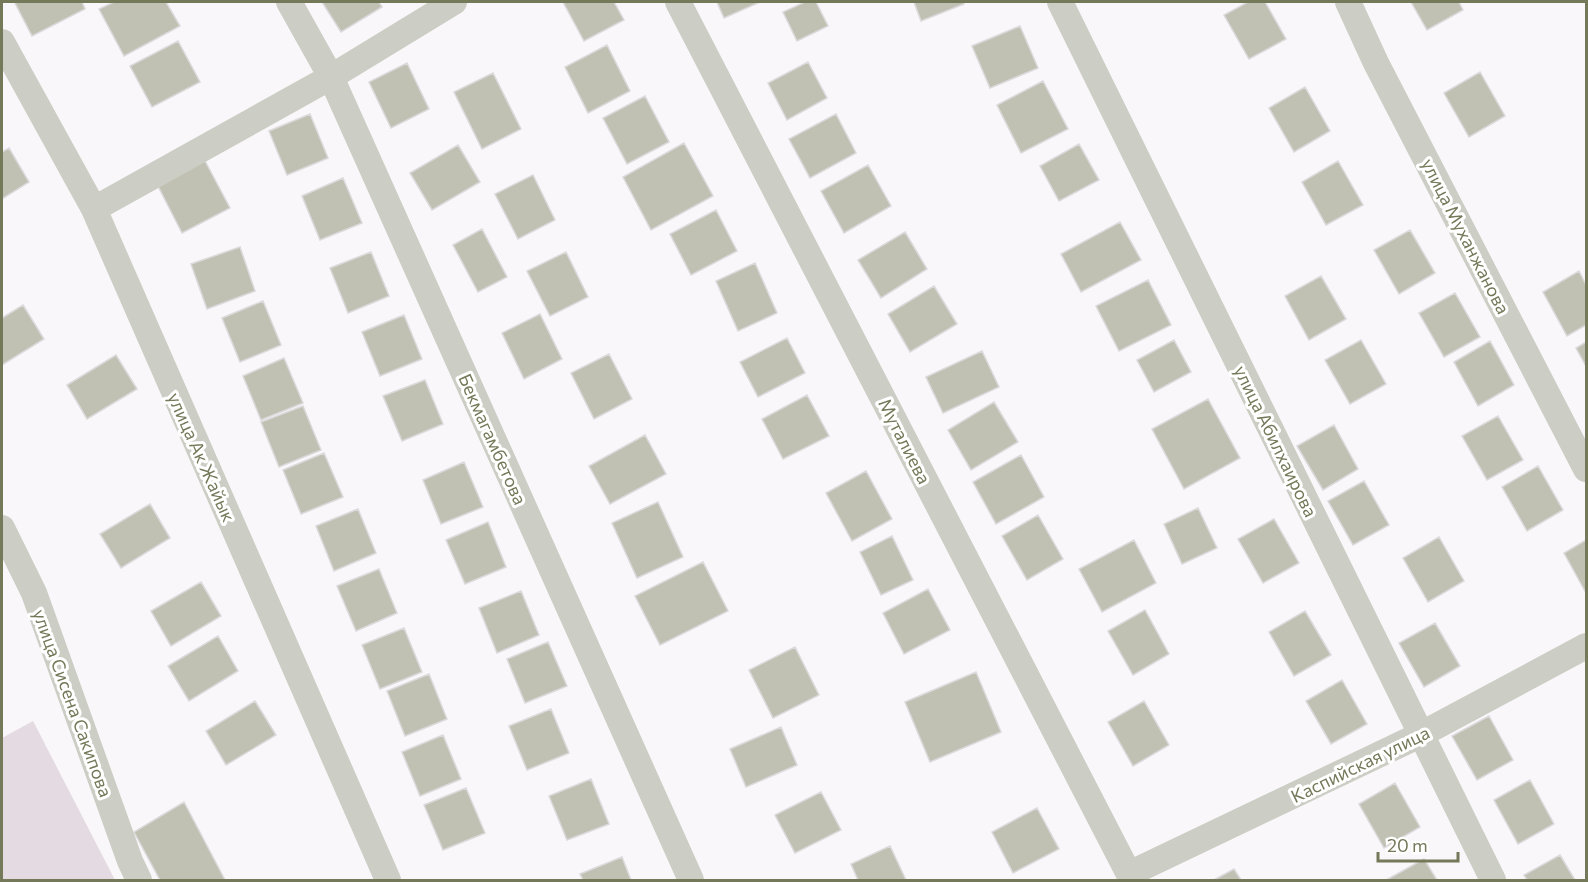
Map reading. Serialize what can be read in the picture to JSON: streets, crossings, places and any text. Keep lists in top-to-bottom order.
{
  "streets": {
    "street": [
      "улица Муханжанова",
      "Бекмагамбетова",
      "Муталиева",
      "улица Абилхаирова",
      "улица Ак Жайык",
      "улица Сисена Сакипова",
      "Каспийская улица"
    ]
  },
  "crossings": [
    ["Муталиева", "Каспийская улица"],
    ["улица Абилхаирова", "Каспийская улица"]
  ],
  "scale_bar": "20 m"
}
